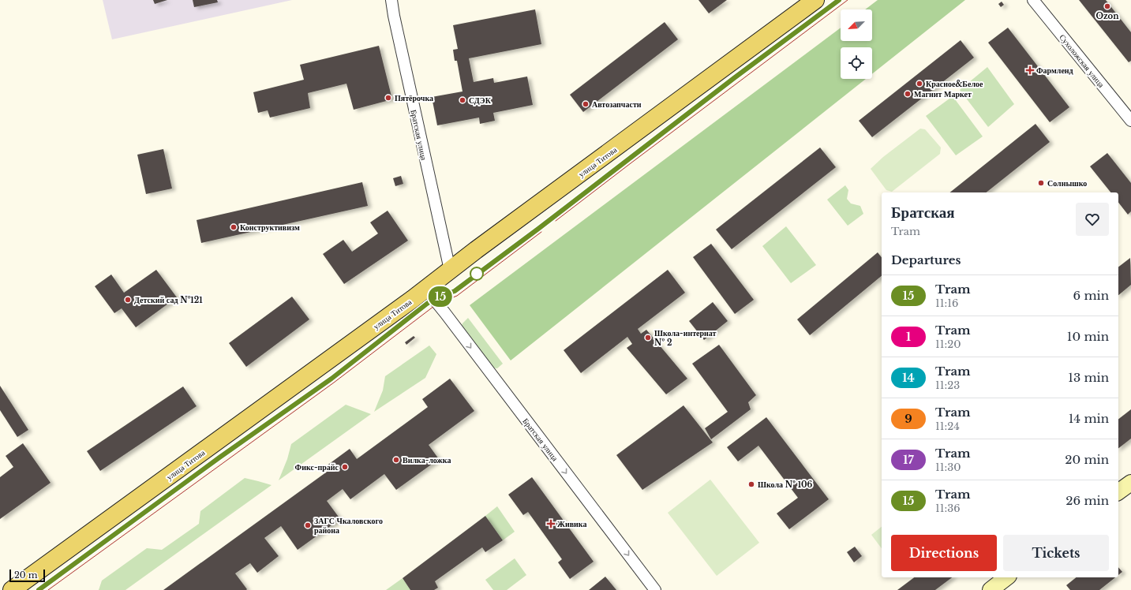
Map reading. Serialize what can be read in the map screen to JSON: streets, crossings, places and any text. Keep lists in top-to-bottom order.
{
  "streets": {
    "main road": ["улица Титова"],
    "street": ["Сухоложская улица", "Братская улица"]
  },
  "crossings": [
    ["Братская улица", "улица Титова"]
  ],
  "one_way": ["Братская улица"],
  "places": {
    "other": [
      "Ozon",
      "Красное&Белое",
      "Магнит Маркет",
      "Пятёрочка",
      "СДЭК",
      "Автозапчасти",
      "Солнышко",
      "Конструктивизм",
      "Детский сад №121",
      "Школа-интернат № 2",
      "Вилка-ложка",
      "Фикс-прайс",
      "Школа № 106",
      "ЗАГС Чкаловского района"
    ],
    "health": ["Фармленд", "Живика"]
  },
  "lines": ["tram line 15"],
  "scale_bar": "20 m",
  "north": "bottom left",
  "page": {
    "on_map": "15",
    "heading": [
      ["Братская", "Tram"],
      "Departures"
    ],
    "list": [
      {
        "mark": "15",
        "name": "Tram",
        "note": "11:16",
        "value": "6 min"
      },
      {
        "mark": "1",
        "name": "Tram",
        "note": "11:20",
        "value": "10 min"
      },
      {
        "mark": "14",
        "name": "Tram",
        "note": "11:23",
        "value": "13 min"
      },
      {
        "mark": "9",
        "name": "Tram",
        "note": "11:24",
        "value": "14 min"
      },
      {
        "mark": "17",
        "name": "Tram",
        "note": "11:30",
        "value": "20 min"
      },
      {
        "mark": "15",
        "name": "Tram",
        "note": "11:36",
        "value": "26 min"
      }
    ],
    "buttons": ["Directions", "Tickets"],
    "scale": "20 m"
  }
}
